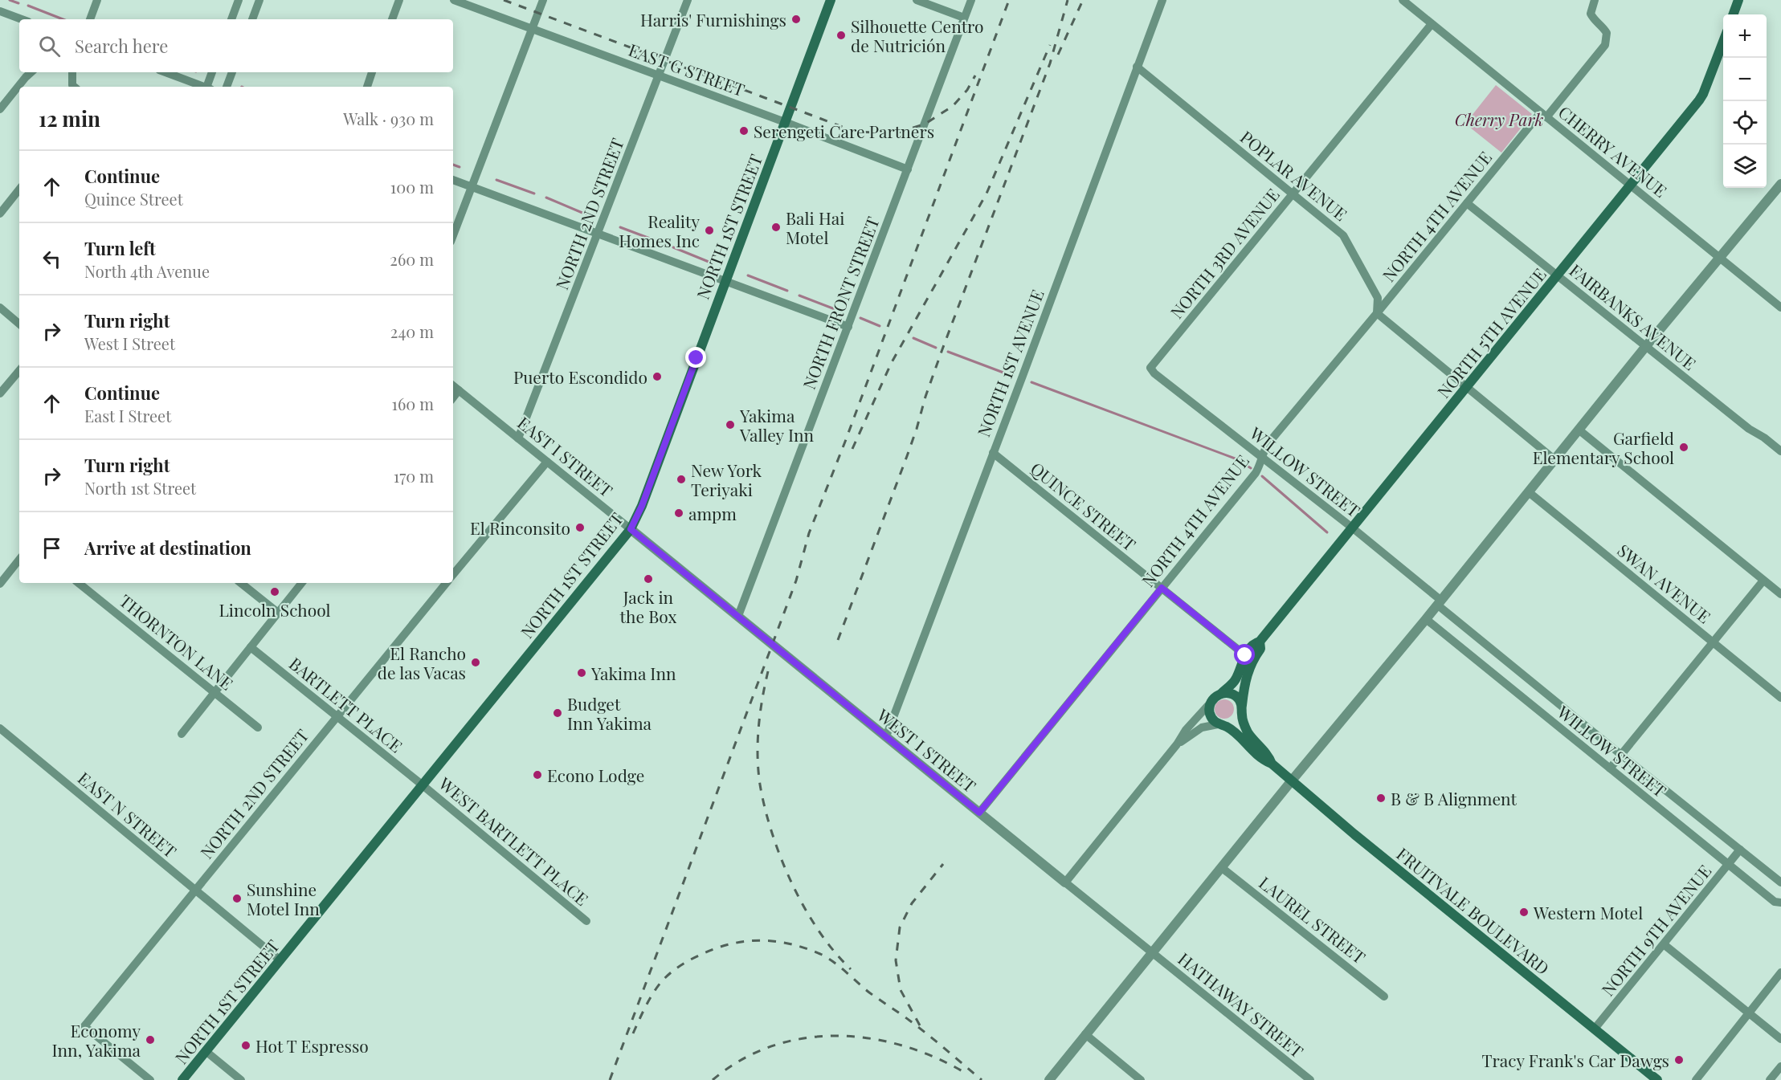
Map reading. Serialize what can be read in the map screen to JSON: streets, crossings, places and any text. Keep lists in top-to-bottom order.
{
  "streets": {
    "main road": ["NORTH 1ST STREET", "NORTH 5TH AVENUE", "FRUITVALE BOULEVARD"],
    "street": [
      "EAST G STREET",
      "CHERRY AVENUE",
      "POPLAR AVENUE",
      "NORTH 2ND STREET",
      "NORTH 4TH AVENUE",
      "NORTH 3RD AVENUE",
      "NORTH FRONT STREET",
      "FAIRBANKS AVENUE",
      "NORTH 1ST AVENUE",
      "EAST I STREET",
      "WILLOW STREET",
      "QUINCE STREET",
      "SWAN AVENUE",
      "THORNTON LANE",
      "BARTLETT PLACE",
      "WEST I STREET",
      "EAST N STREET",
      "WEST BARTLETT PLACE",
      "LAUREL STREET",
      "NORTH 9TH AVENUE",
      "HATHAWAY STREET"
    ]
  },
  "crossings": [
    ["EAST G STREET", "NORTH 2ND STREET"],
    ["EAST G STREET", "NORTH 1ST STREET"],
    ["EAST G STREET", "NORTH FRONT STREET"],
    ["CHERRY AVENUE", "NORTH 4TH AVENUE"],
    ["CHERRY AVENUE", "NORTH 3RD AVENUE"],
    ["CHERRY AVENUE", "NORTH 5TH AVENUE"],
    ["POPLAR AVENUE", "NORTH 4TH AVENUE"],
    ["POPLAR AVENUE", "NORTH 3RD AVENUE"],
    ["POPLAR AVENUE", "NORTH 1ST AVENUE"],
    ["NORTH 2ND STREET", "EAST I STREET"],
    ["NORTH 2ND STREET", "BARTLETT PLACE"],
    ["NORTH 2ND STREET", "EAST N STREET"],
    ["NORTH 4TH AVENUE", "FAIRBANKS AVENUE"],
    ["NORTH 4TH AVENUE", "WILLOW STREET"],
    ["NORTH 4TH AVENUE", "QUINCE STREET"],
    ["NORTH 4TH AVENUE", "WEST I STREET"],
    ["NORTH 1ST STREET", "EAST I STREET"],
    ["NORTH 1ST STREET", "BARTLETT PLACE"],
    ["NORTH 1ST STREET", "EAST N STREET"],
    ["NORTH 1ST STREET", "WEST BARTLETT PLACE"],
    ["NORTH 3RD AVENUE", "WILLOW STREET"],
    ["NORTH FRONT STREET", "EAST I STREET"],
    ["FAIRBANKS AVENUE", "NORTH 5TH AVENUE"],
    ["NORTH 5TH AVENUE", "WILLOW STREET"],
    ["NORTH 5TH AVENUE", "QUINCE STREET"],
    ["NORTH 5TH AVENUE", "FRUITVALE BOULEVARD"],
    ["NORTH 1ST AVENUE", "QUINCE STREET"],
    ["NORTH 1ST AVENUE", "WEST I STREET"],
    ["EAST I STREET", "WEST I STREET"],
    ["WILLOW STREET", "NORTH 9TH AVENUE"],
    ["BARTLETT PLACE", "WEST BARTLETT PLACE"],
    ["WEST I STREET", "HATHAWAY STREET"],
    ["FRUITVALE BOULEVARD", "NORTH 9TH AVENUE"]
  ],
  "parks": ["Cherry Park"],
  "places": [
    "Harris' Furnishings",
    "Silhouette Centro de Nutrición",
    "Serengeti Care Partners",
    "Bali Hai Motel",
    "Reality Homes Inc",
    "Puerto Escondido",
    "Yakima Valley Inn",
    "Garfield Elementary School",
    "New York Teriyaki",
    "ampm",
    "El Rinconsito",
    "Jack in the Box",
    "Lincoln School",
    "El Rancho de las Vacas",
    "Yakima Inn",
    "Budget Inn Yakima",
    "Econo Lodge",
    "B & B Alignment",
    "Sunshine Motel Inn",
    "Western Motel",
    "Economy Inn, Yakima",
    "Hot T Espresso",
    "Tracy Frank's Car Dawgs"
  ],
  "page": {
    "map_buttons": ["+", "−"],
    "search": "Search here",
    "heading": ["12 min", "Walk · 930 m"],
    "list": [
      ["Continue", "Quince Street", "100 m"],
      ["Turn left", "North 4th Avenue", "260 m"],
      ["Turn right", "West I Street", "240 m"],
      ["Continue", "East I Street", "160 m"],
      ["Turn right", "North 1st Street", "170 m"],
      "Arrive at destination"
    ]
  }
}
